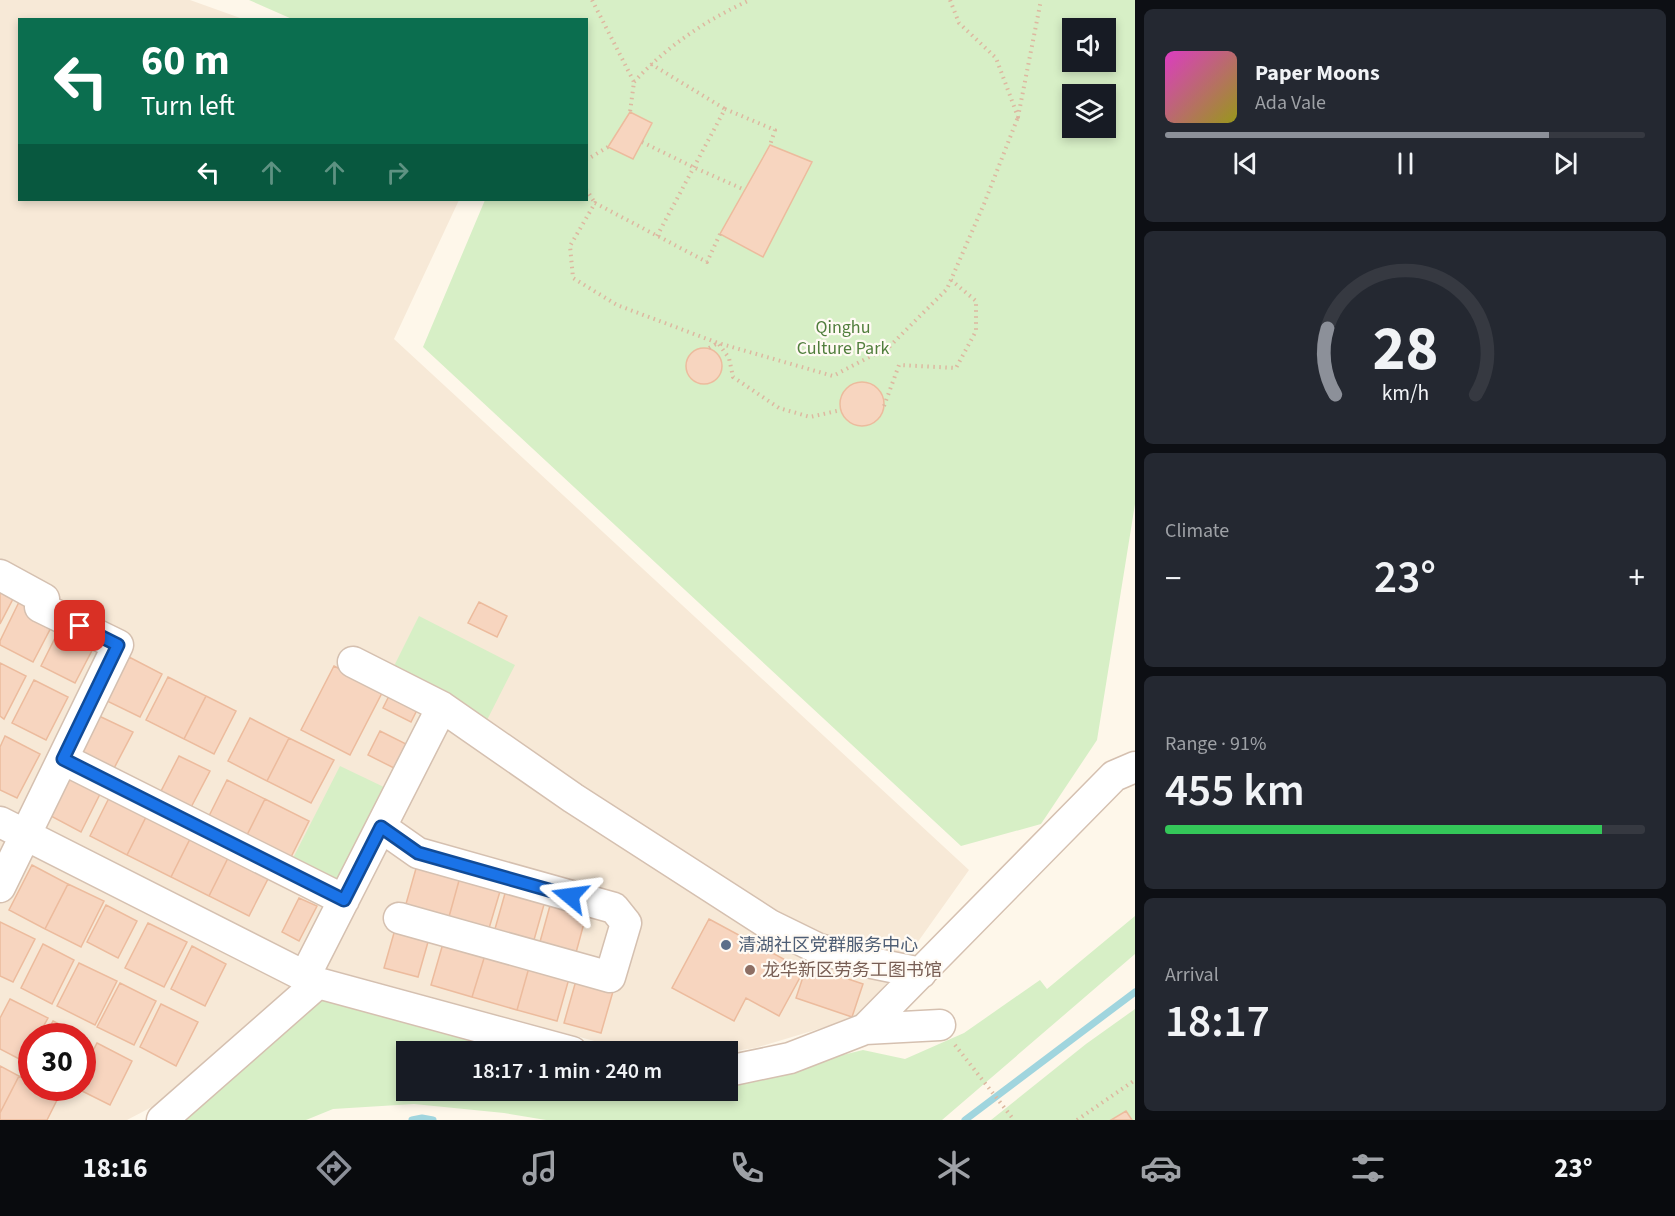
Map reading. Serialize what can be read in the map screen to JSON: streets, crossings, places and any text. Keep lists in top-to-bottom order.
{
  "parks": ["Qinghu Culture Park"],
  "places": ["清湖社区党群服务中心", "龙华新区劳务工图书馆"],
  "page": {
    "turn": ["60 m", "Turn left"],
    "song": ["Paper Moons", "Ada Vale"],
    "tile": [
      "Climate",
      ["Range · 91%", "455 km"],
      ["Arrival", "18:17"]
    ],
    "heat": ["−", "23°", "+"],
    "limit": "30",
    "trip": "18:17 · 1 min · 240 m",
    "tabs": ["18:16", "23°"],
    "gauge": ["28", "km/h"]
  }
}
